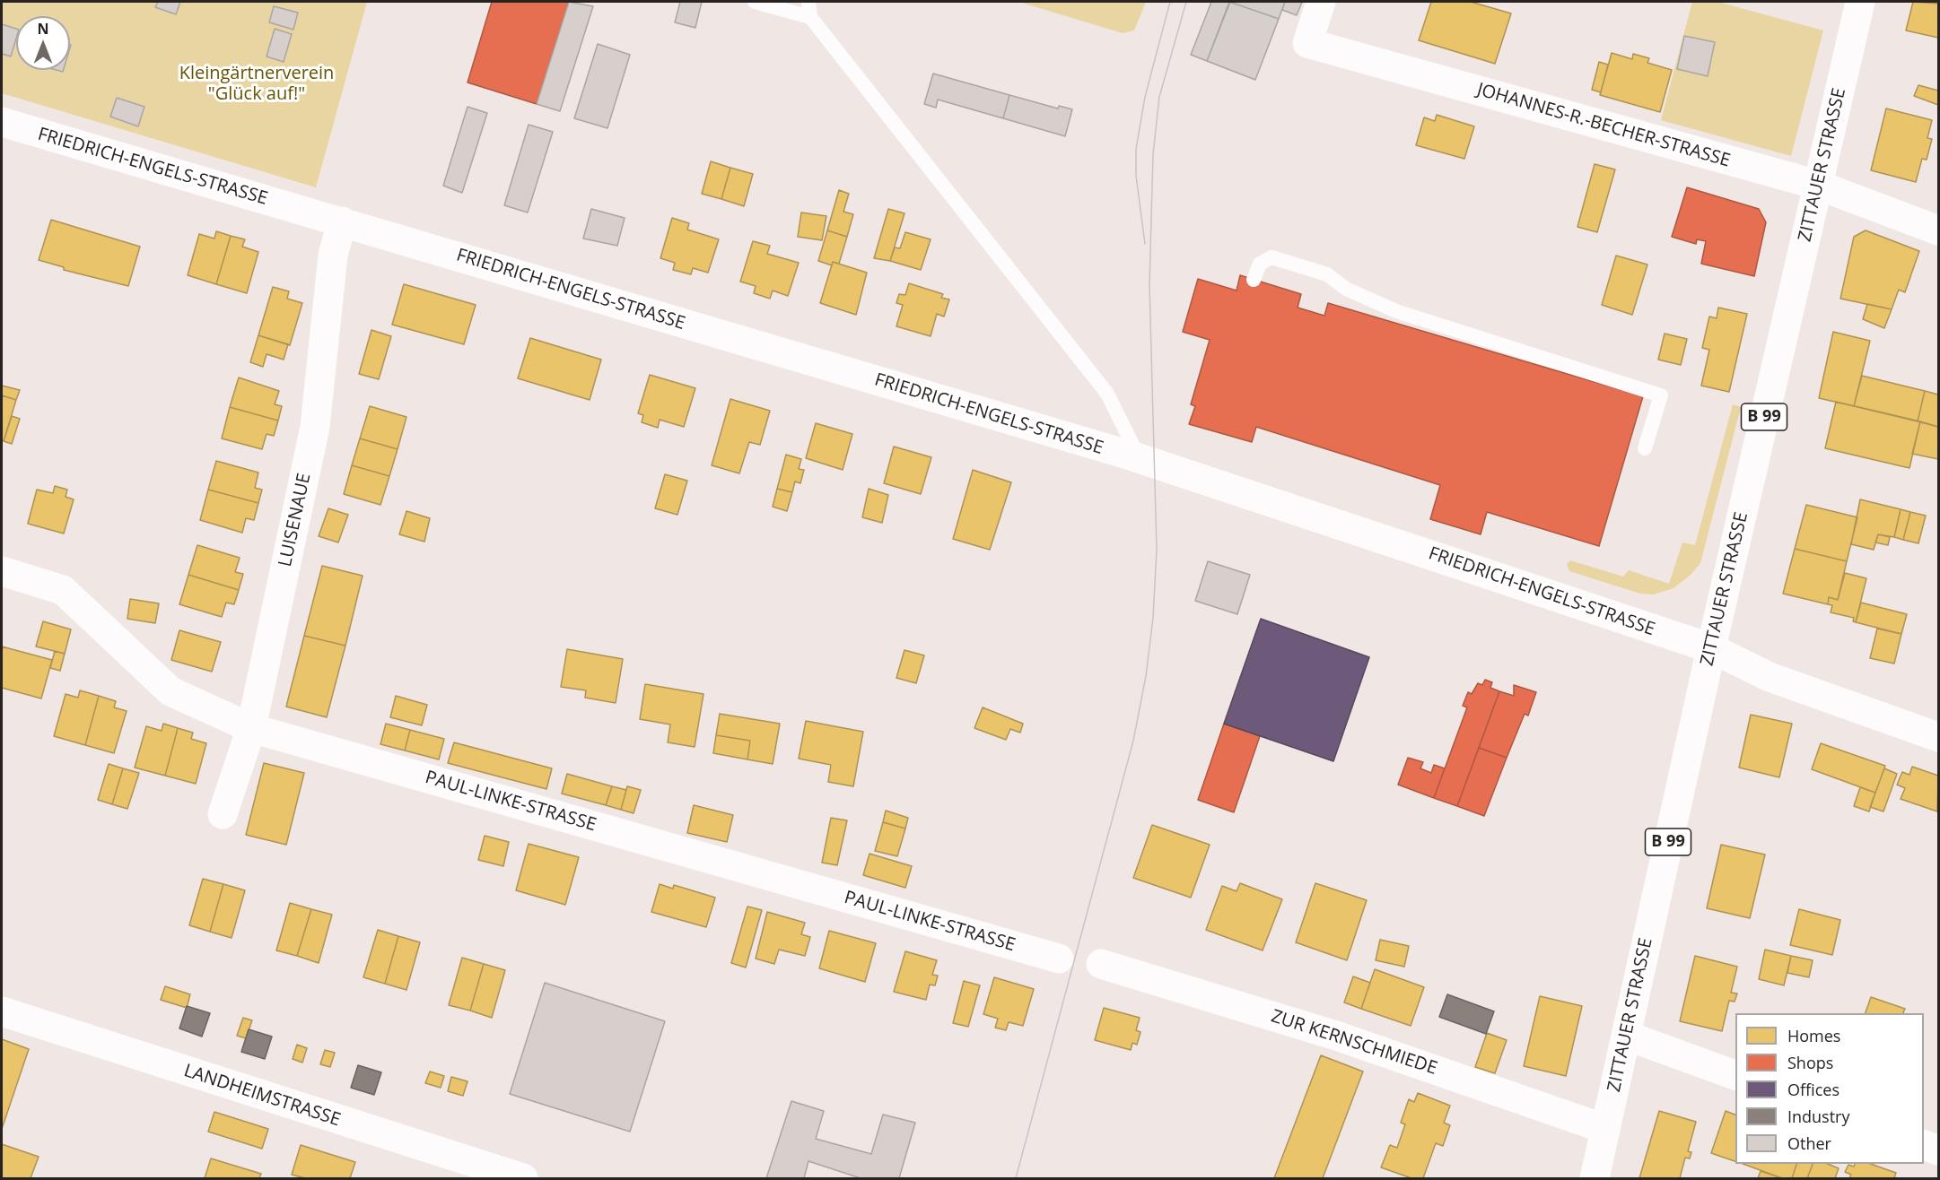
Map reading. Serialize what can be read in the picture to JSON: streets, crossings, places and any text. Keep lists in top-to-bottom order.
{
  "streets": {
    "street": [
      "JOHANNES-R.-BECHER-STRASSE",
      "ZITTAUER STRASSE",
      "FRIEDRICH-ENGELS-STRASSE",
      "B 99",
      "LUISENAUE",
      "PAUL-LINKE-STRASSE",
      "ZUR KERNSCHMIEDE",
      "LANDHEIMSTRASSE"
    ]
  },
  "crossings": [
    ["JOHANNES-R.-BECHER-STRASSE", "ZITTAUER STRASSE"],
    ["ZITTAUER STRASSE", "FRIEDRICH-ENGELS-STRASSE"],
    ["ZITTAUER STRASSE", "ZUR KERNSCHMIEDE"],
    ["FRIEDRICH-ENGELS-STRASSE", "LUISENAUE"],
    ["LUISENAUE", "PAUL-LINKE-STRASSE"]
  ],
  "parks": ["Kleingärtnerverein \"Glück auf!\""],
  "legend": [
    "Homes",
    "Shops",
    "Offices",
    "Industry",
    "Other"
  ],
  "north": "top"
}
